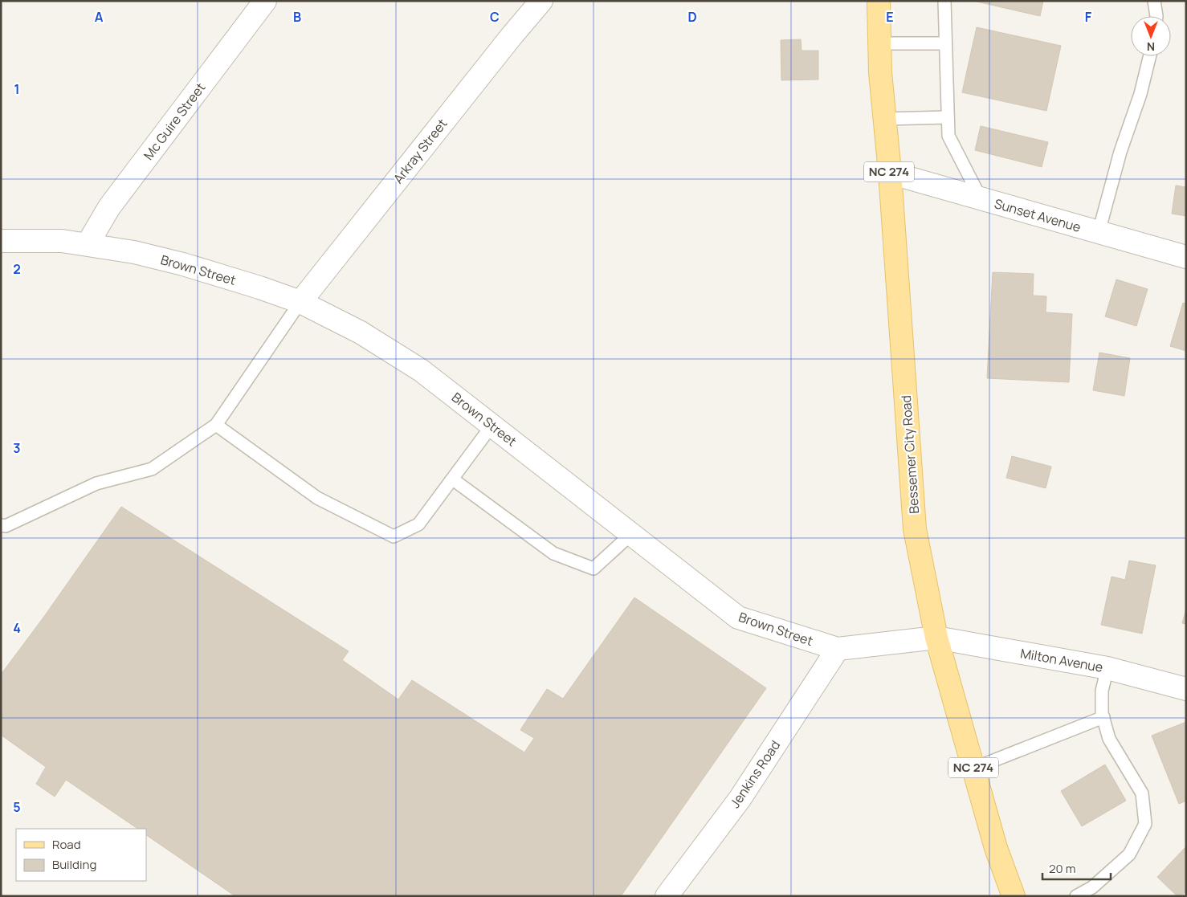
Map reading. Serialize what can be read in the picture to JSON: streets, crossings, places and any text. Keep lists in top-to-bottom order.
{
  "streets": {
    "main road": ["NC 274", "Bessemer City Road"],
    "street": [
      "Mc Guire Street",
      "Arkray Street",
      "Sunset Avenue",
      "Brown Street",
      "Milton Avenue",
      "Jenkins Road"
    ]
  },
  "crossings": [
    ["Mc Guire Street", "Brown Street"],
    ["Arkray Street", "Brown Street"],
    ["Sunset Avenue", "Bessemer City Road"],
    ["Brown Street", "Bessemer City Road"],
    ["Brown Street", "Milton Avenue"],
    ["Brown Street", "Jenkins Road"],
    ["Bessemer City Road", "Milton Avenue"]
  ],
  "legend": ["Road", "Building"],
  "scale_bar": "20 m",
  "north": "bottom",
  "grid": {
    "columns": [
      "A",
      "B",
      "C",
      "D",
      "E",
      "F"
    ],
    "rows": [
      "1",
      "2",
      "3",
      "4",
      "5"
    ]
  }
}
